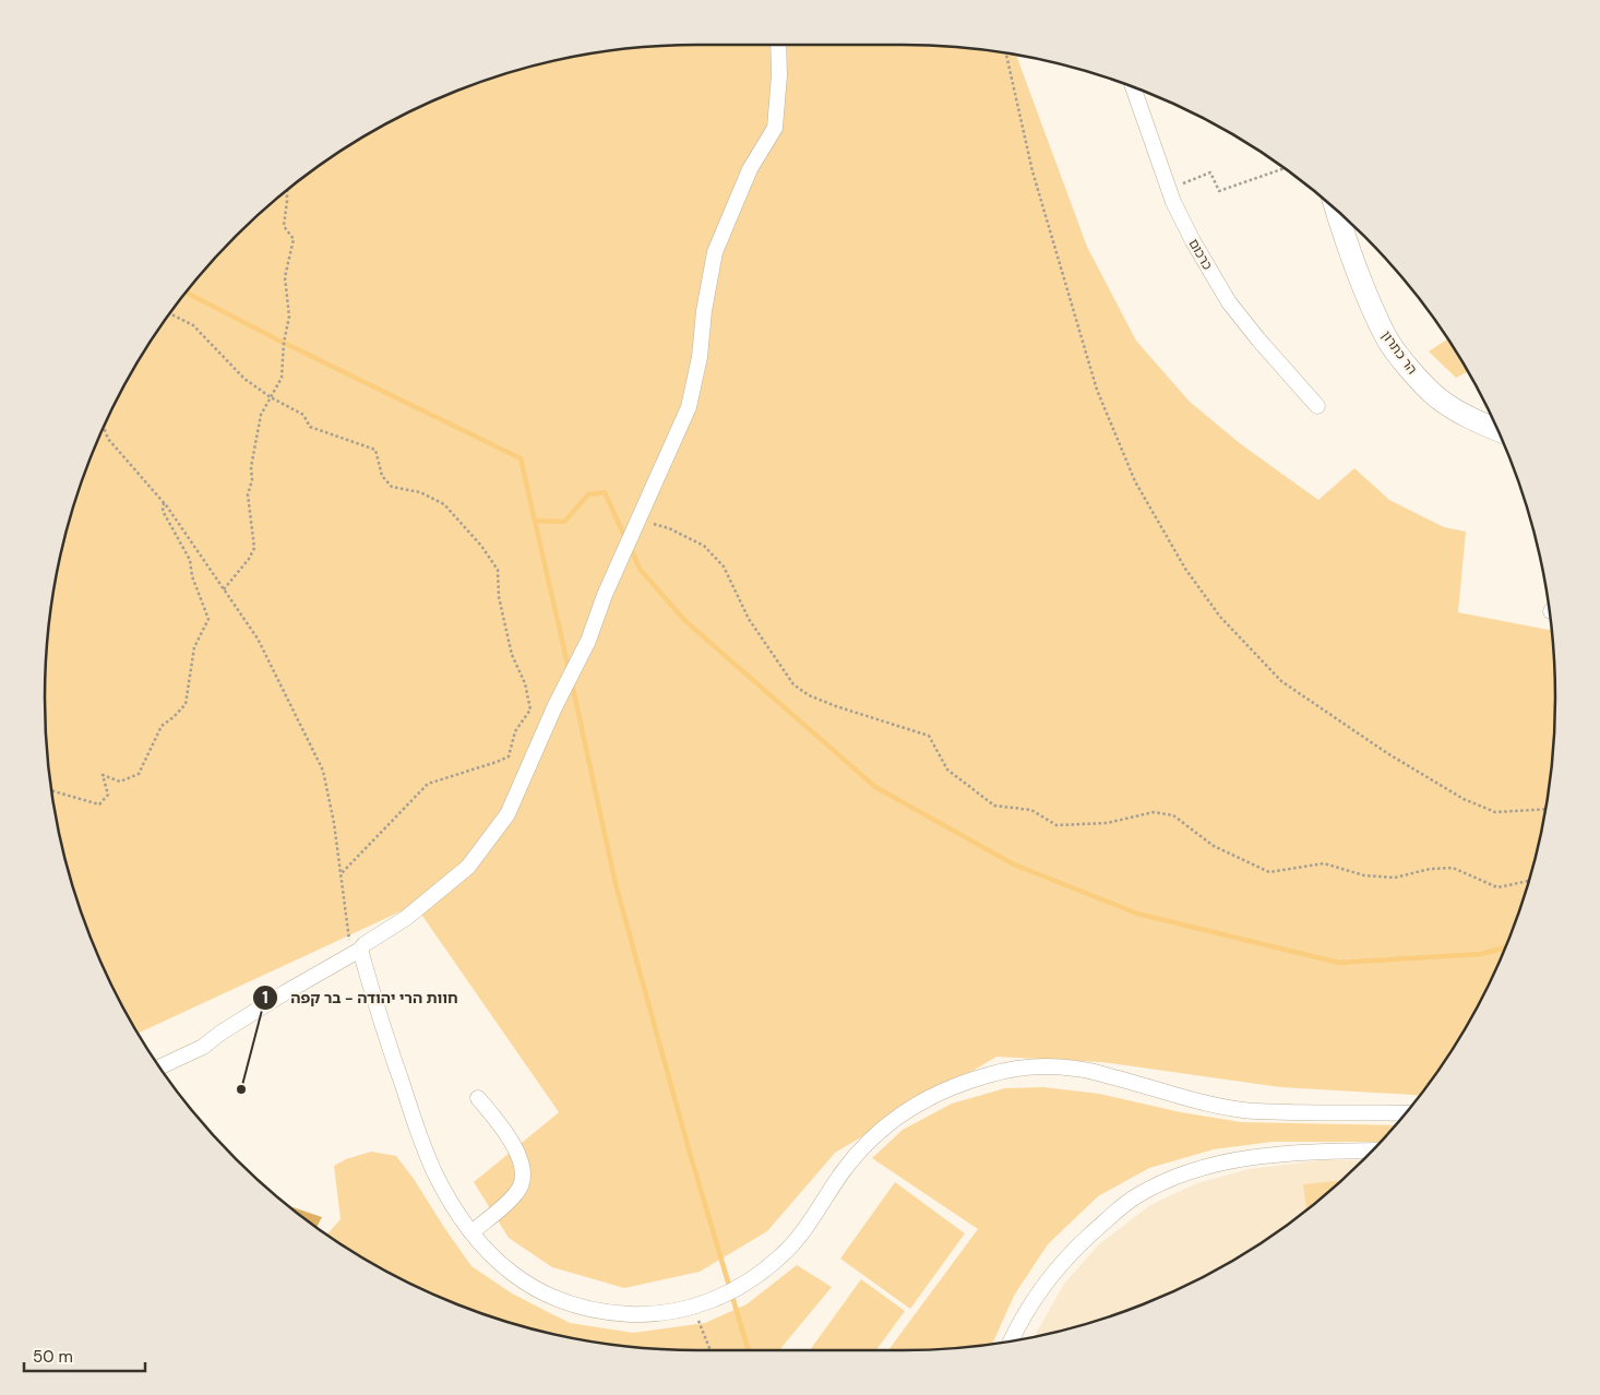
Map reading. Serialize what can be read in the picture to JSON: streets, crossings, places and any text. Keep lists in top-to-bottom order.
{
  "streets": {
    "street": ["כרכום", "הר כתרון"]
  },
  "places": ["חוות הרי יהודה - בר קפה"],
  "scale_bar": "50 m"
}
